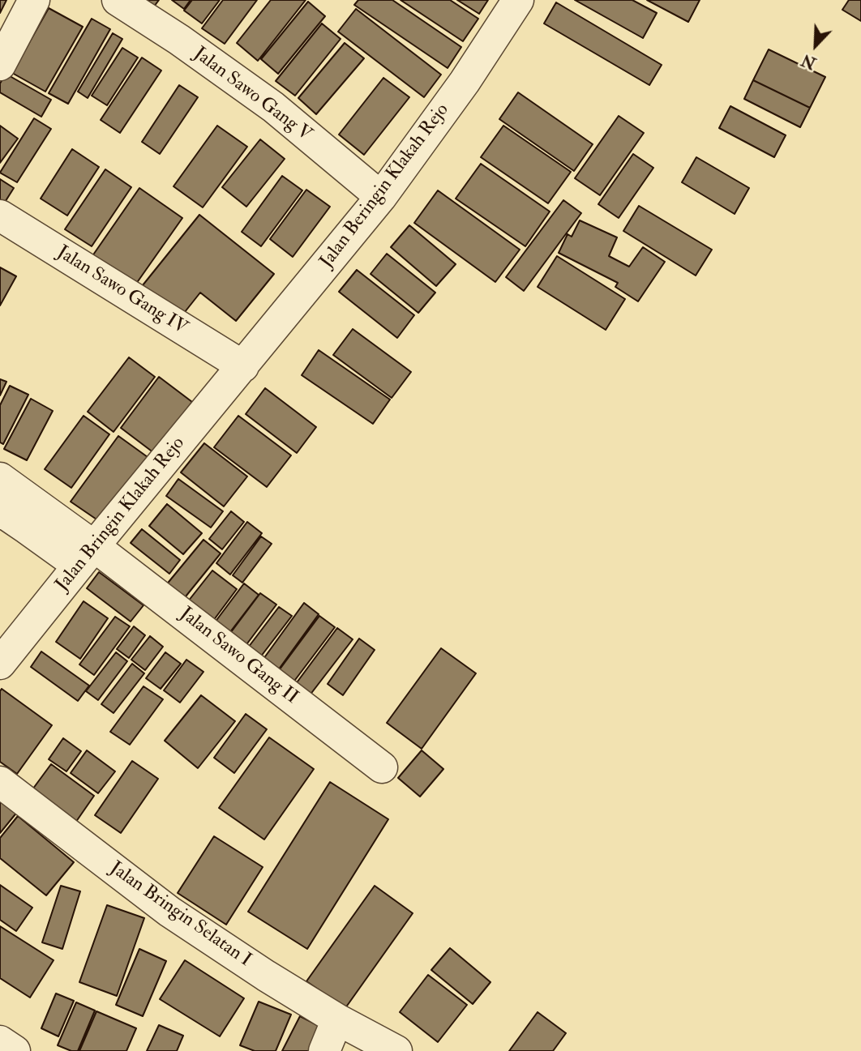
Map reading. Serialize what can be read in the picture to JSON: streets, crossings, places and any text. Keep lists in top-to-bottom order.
{
  "streets": {
    "street": [
      "Jalan Sawo Gang V",
      "Jalan Beringin Klakah Rejo",
      "Jalan Sawo Gang IV",
      "Jalan Bringin Klakah Rejo",
      "Jalan Sawo Gang II",
      "Jalan Bringin Selatan I"
    ]
  },
  "crossings": [
    ["Jalan Sawo Gang V", "Jalan Beringin Klakah Rejo"],
    ["Jalan Beringin Klakah Rejo", "Jalan Sawo Gang IV"],
    ["Jalan Beringin Klakah Rejo", "Jalan Bringin Klakah Rejo"],
    ["Jalan Sawo Gang IV", "Jalan Bringin Klakah Rejo"],
    ["Jalan Bringin Klakah Rejo", "Jalan Sawo Gang II"]
  ],
  "north": "bottom left"
}
